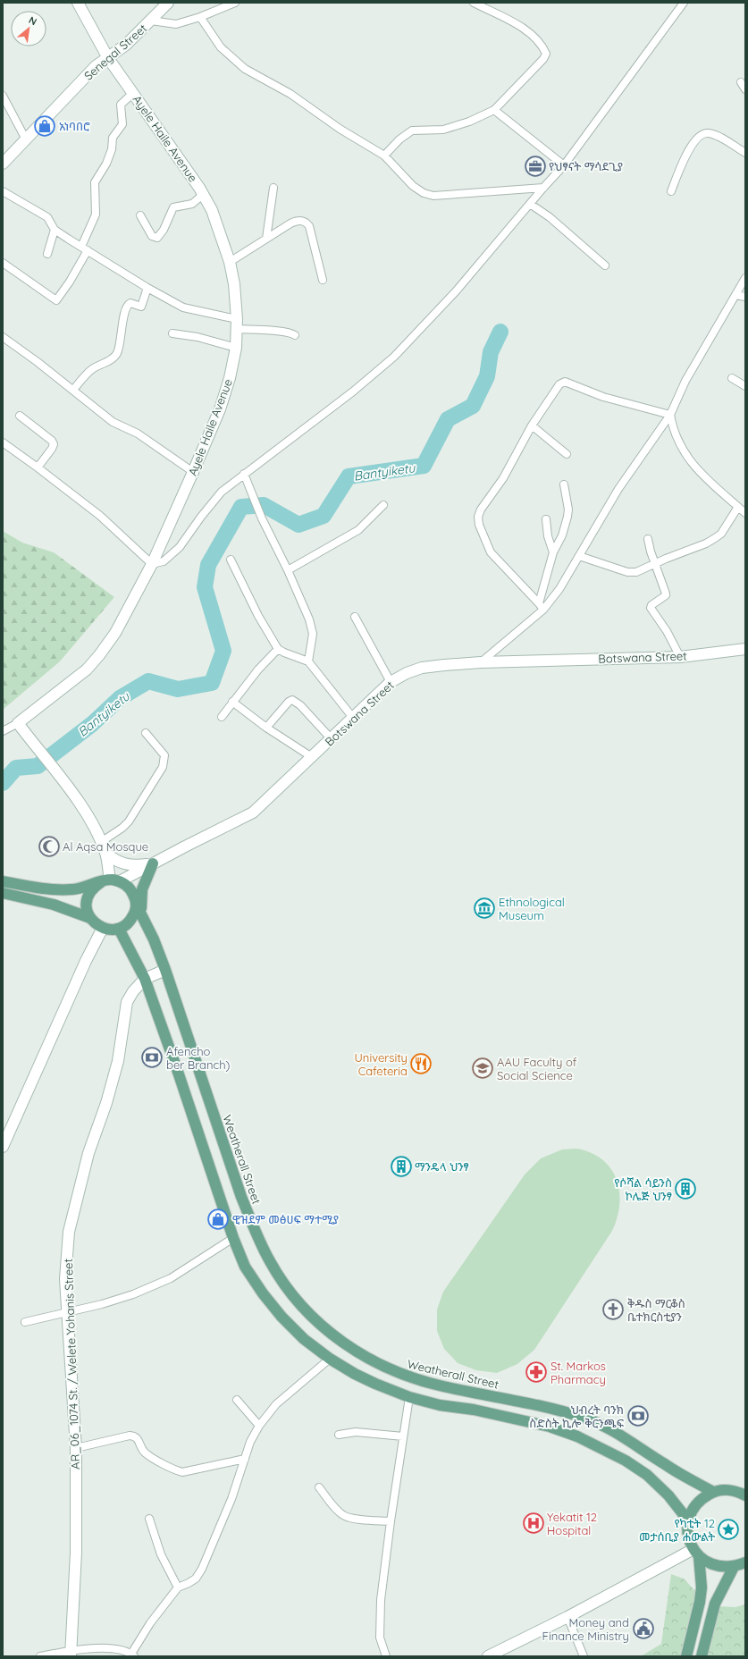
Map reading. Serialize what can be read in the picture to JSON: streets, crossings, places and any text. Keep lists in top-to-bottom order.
{
  "streets": {
    "main road": [
      "Senegal Street",
      "Ayele Haile Avenue",
      "Botswana Street",
      "Weatherall Street",
      "AR_06_1074 St. / Welete Yohanis Street"
    ]
  },
  "crossings": [
    ["Senegal Street", "Ayele Haile Avenue"],
    ["Botswana Street", "Weatherall Street"]
  ],
  "water": ["Bantyiketu"],
  "places": {
    "shop": ["አነባበሮ", "ዊዝደም መፅሀፍ ማተሚያ"],
    "office": ["የህፃናት ማሳደጊያ"],
    "mosque": ["Al Aqsa Mosque"],
    "museum": ["Ethnological Museum"],
    "bank": ["Afencho ber Branch)", "ህብረት ባንክ ስድስት ኪሎ ቅርንጫፍ"],
    "restaurant": ["University Cafeteria"],
    "school or university": ["AAU Faculty of Social Science"],
    "building": ["ማንዴላ ህንፃ", "የሶሻል ሳይንስ ኮሌጅ ህንፃ"],
    "church": ["ቅዱስ ማርቆስ ቤተክርስቲያን"],
    "pharmacy": ["St. Markos Pharmacy"],
    "hospital": ["Yekatit 12 Hospital"],
    "place": ["የካቲት 12 መታሰቢያ ሐውልት"],
    "public building": ["Money and Finance Ministry"]
  },
  "north": "top right"
}
